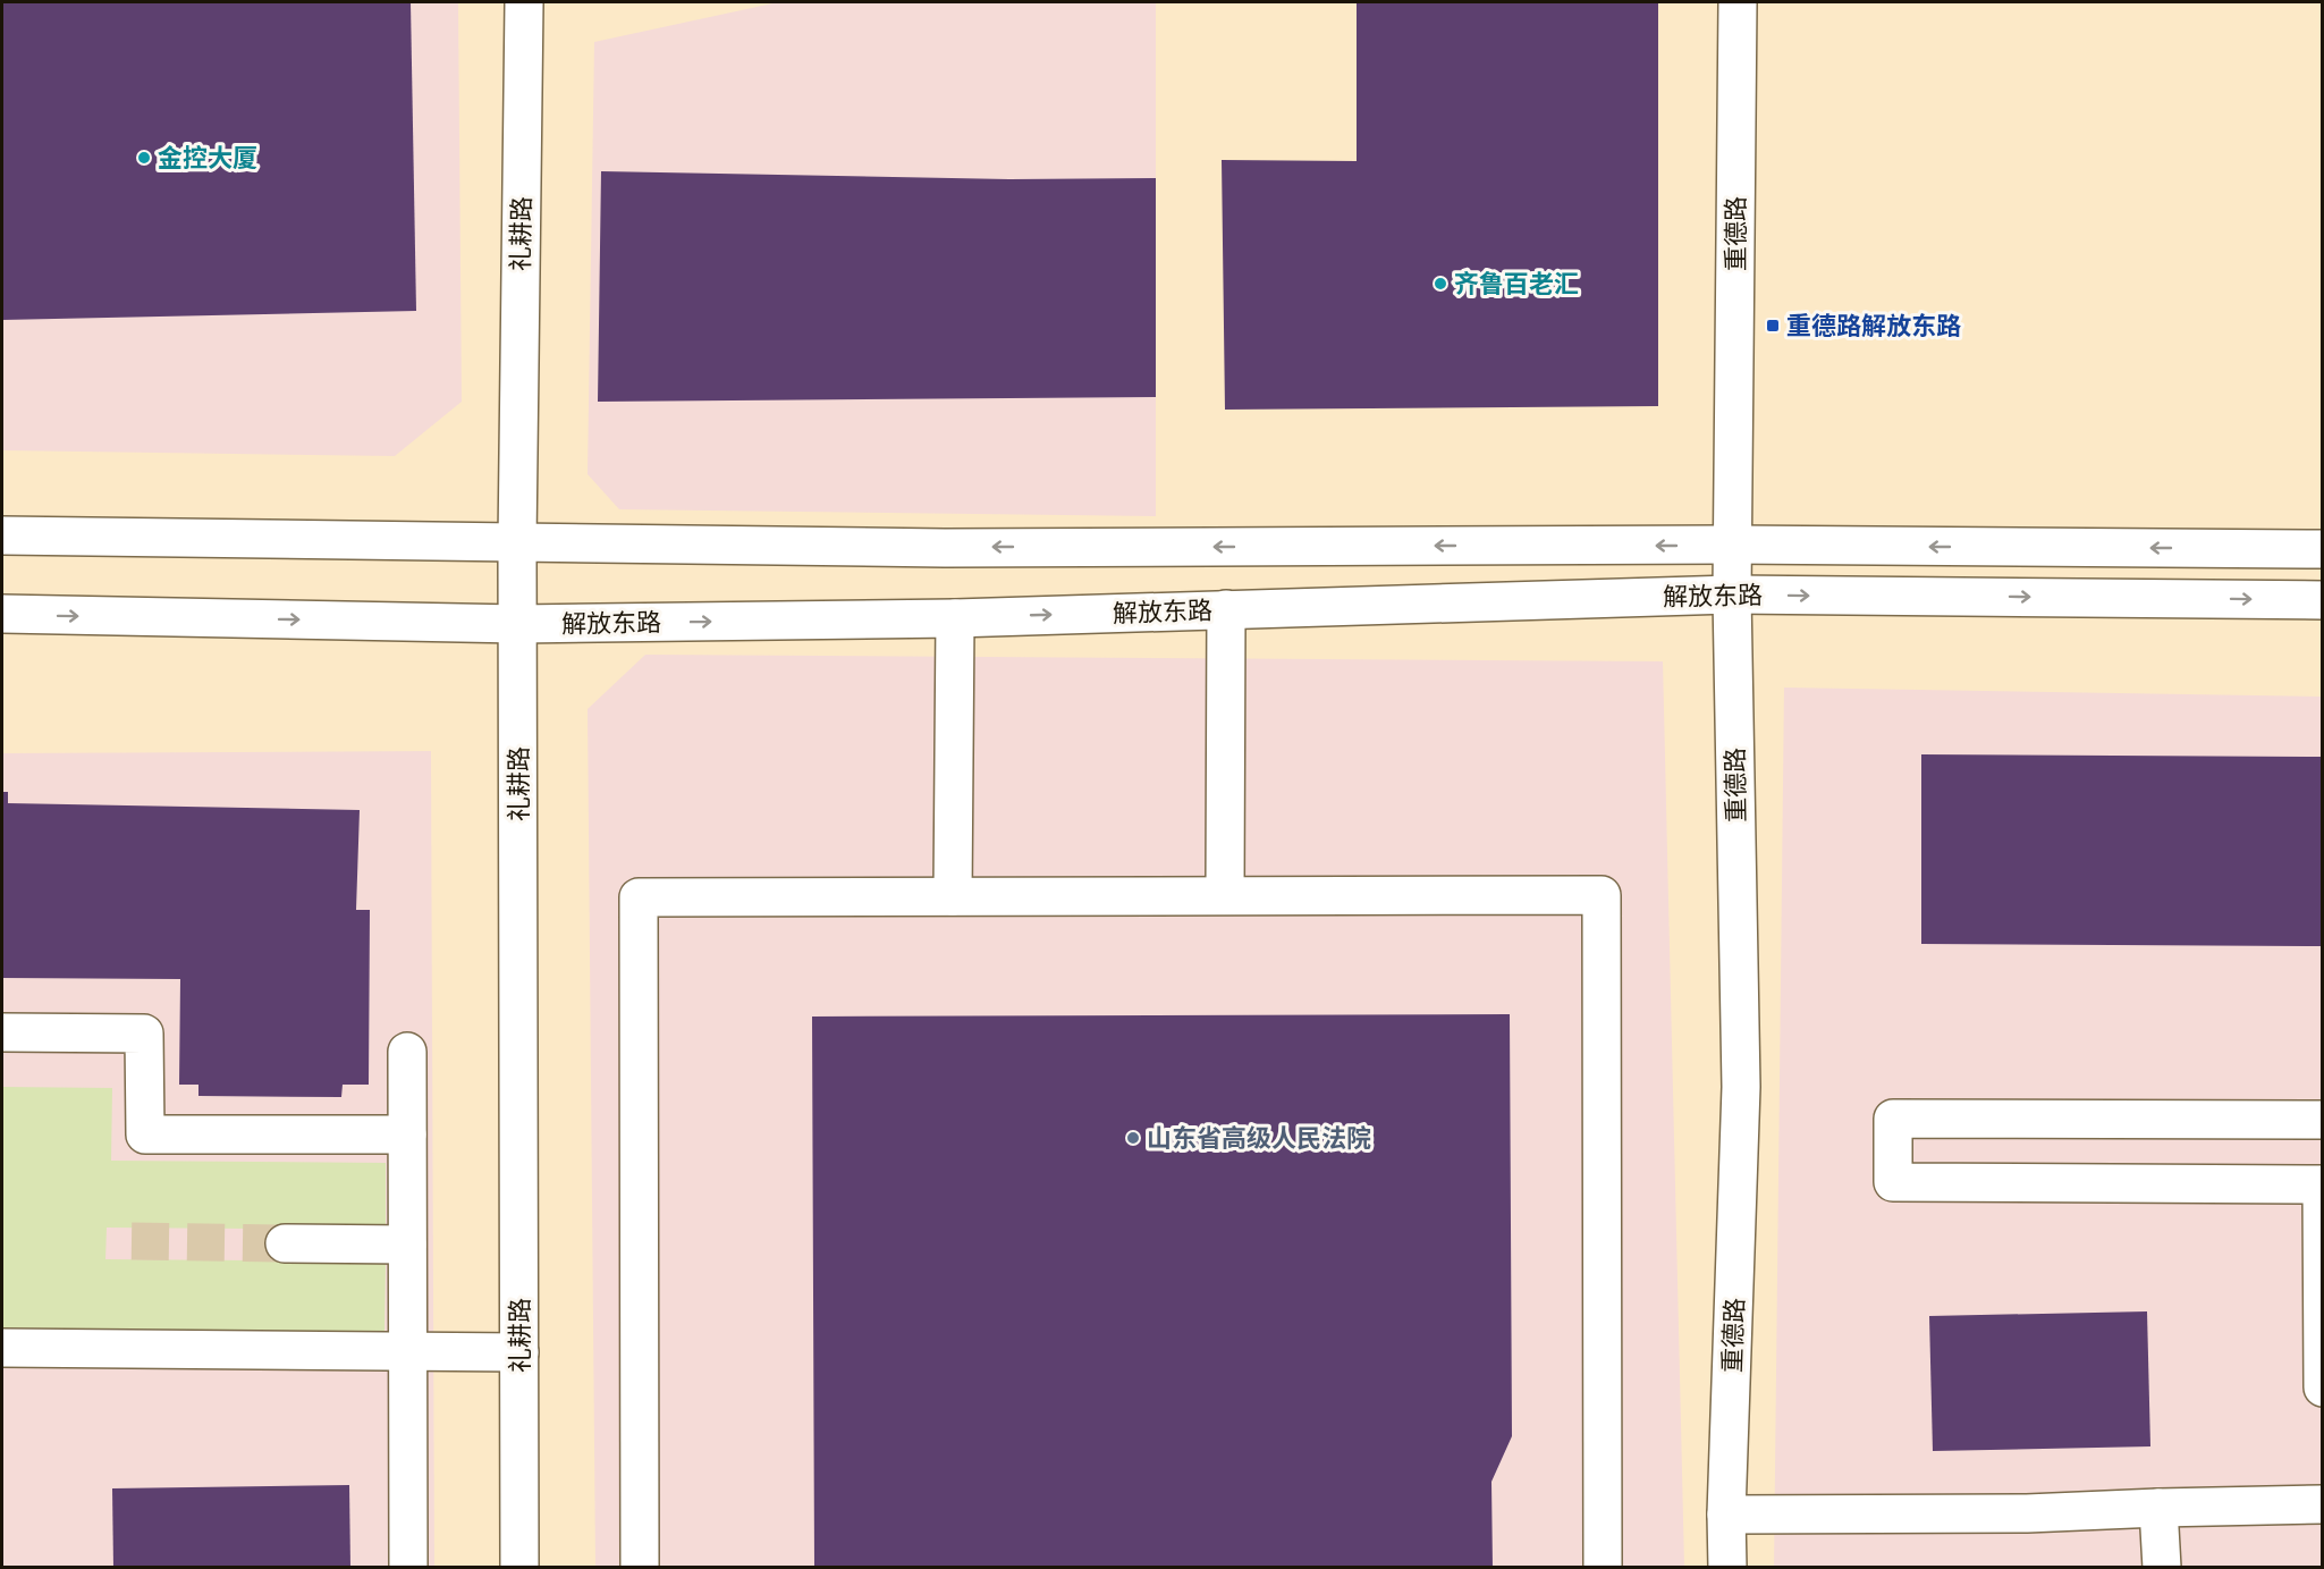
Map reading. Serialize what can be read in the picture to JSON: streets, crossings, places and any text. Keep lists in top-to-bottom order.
{
  "streets": {
    "main road": ["礼耕路", "重德路", "解放东路"]
  },
  "crossings": [
    ["礼耕路", "解放东路"],
    ["重德路", "解放东路"]
  ],
  "places": {
    "other": ["金控大厦", "齐鲁百老汇", "山东省高级人民法院"],
    "transit": ["重德路解放东路"]
  }
}
